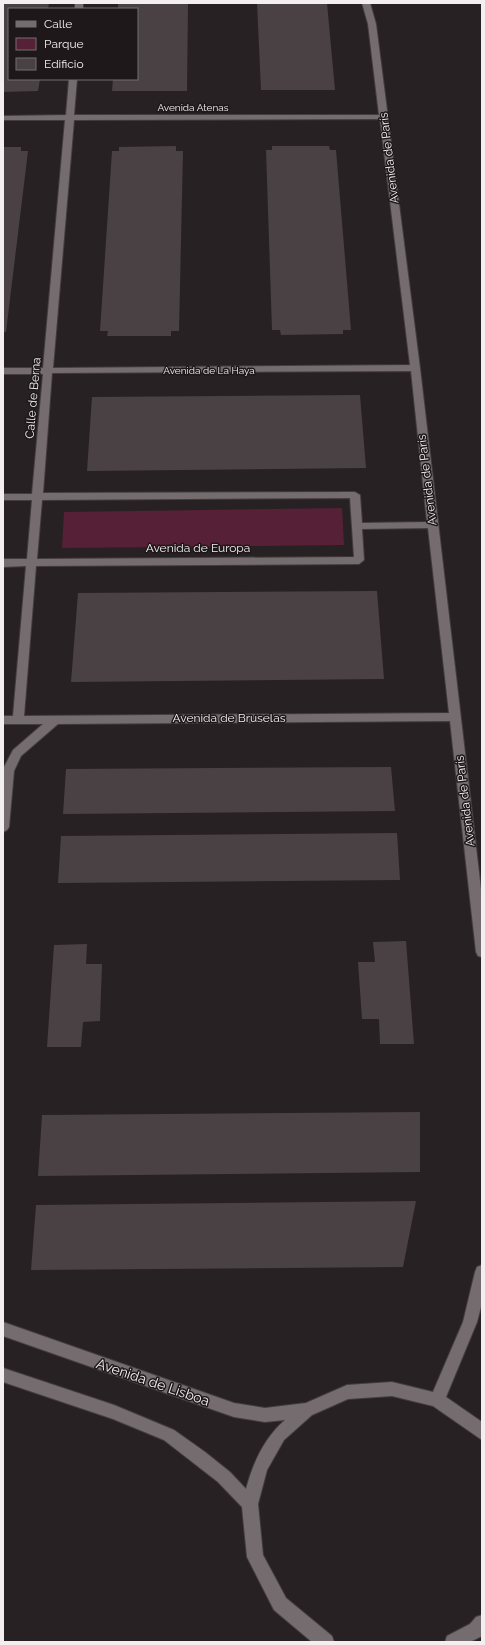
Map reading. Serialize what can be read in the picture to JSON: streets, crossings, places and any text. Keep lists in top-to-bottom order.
{
  "streets": {
    "street": [
      "Avenida Atenas",
      "Avenida de París",
      "Avenida de La Haya",
      "Calle de Berna",
      "Avenida de Europa",
      "Avenida de Bruselas",
      "Avenida de Lisboa"
    ]
  },
  "crossings": [
    ["Avenida Atenas", "Avenida de París"],
    ["Avenida Atenas", "Calle de Berna"],
    ["Avenida de París", "Avenida de La Haya"],
    ["Avenida de París", "Avenida de Bruselas"],
    ["Avenida de La Haya", "Calle de Berna"],
    ["Calle de Berna", "Avenida de Europa"],
    ["Calle de Berna", "Avenida de Bruselas"]
  ],
  "legend": ["Calle", "Parque", "Edificio"]
}
